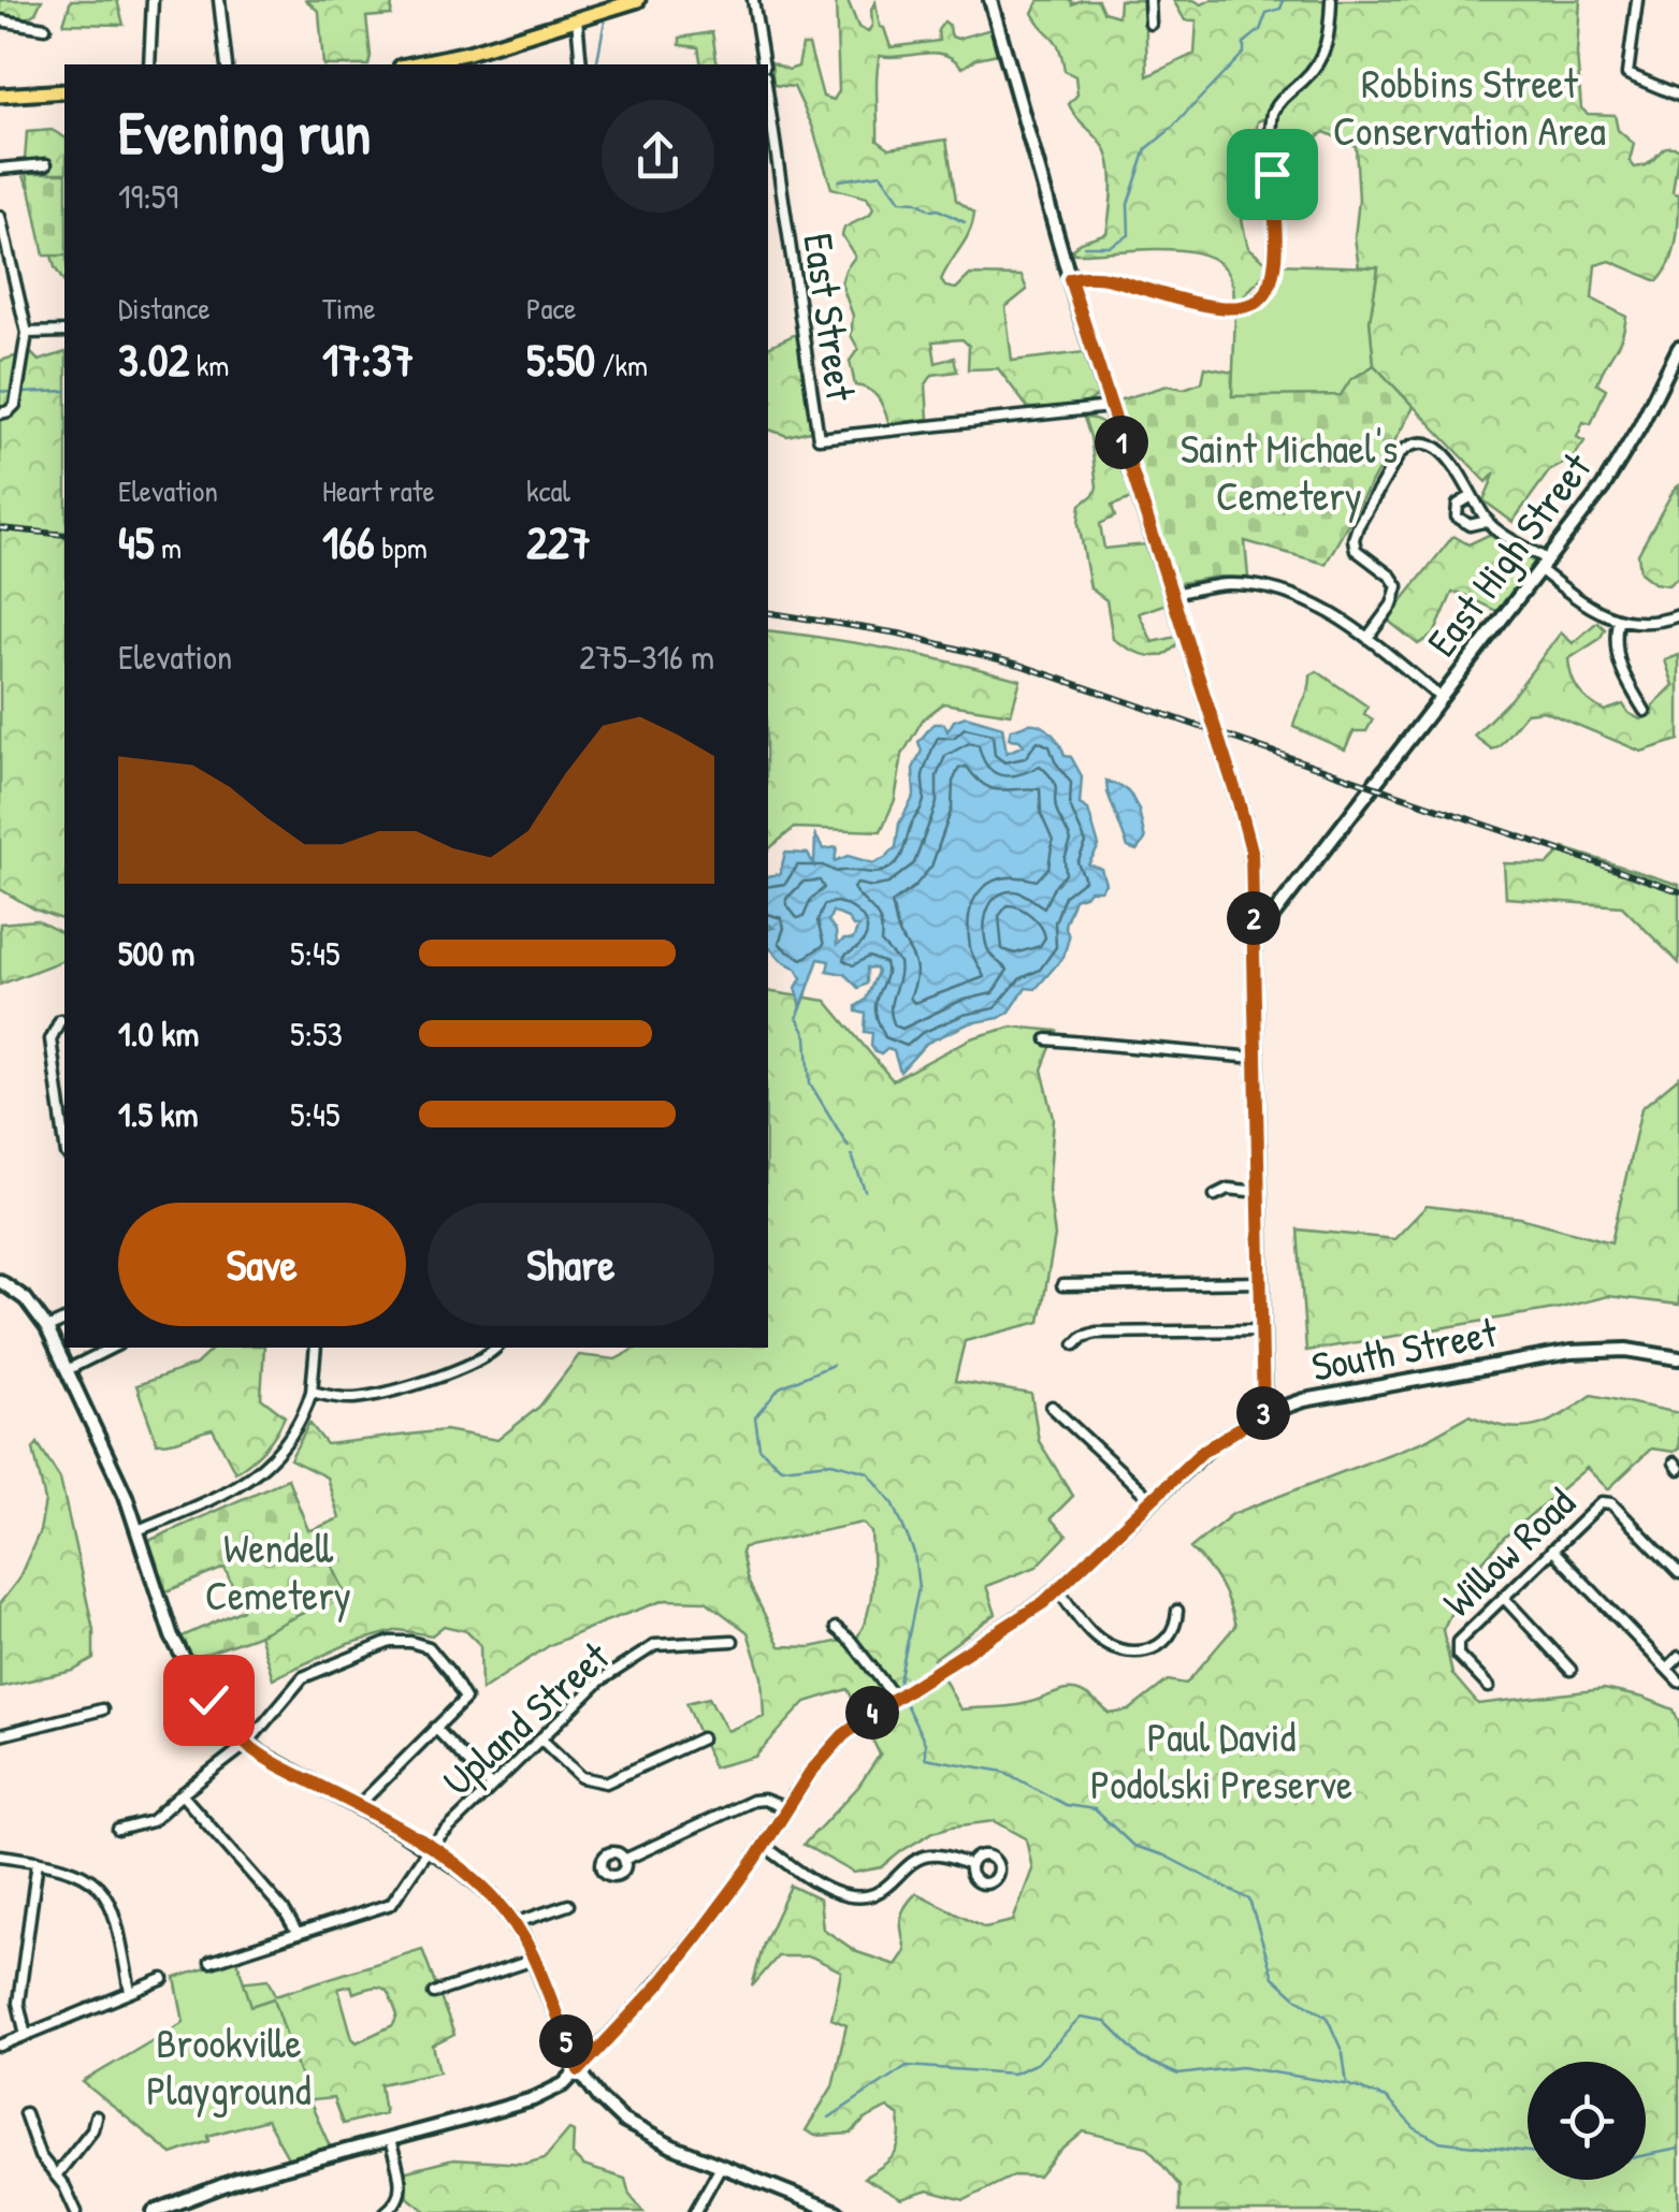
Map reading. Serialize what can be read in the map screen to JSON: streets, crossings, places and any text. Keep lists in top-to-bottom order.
{
  "streets": {
    "main road": ["East High Street", "South Street"],
    "street": ["East Street", "Willow Road", "Upland Street"]
  },
  "parks": [
    "Robbins Street Conservation Area",
    "Saint Michael's Cemetery",
    "Wendell Cemetery",
    "Paul David Podolski Preserve",
    "Brookville Playground"
  ],
  "page": {
    "heading": ["Evening run", "19:59"],
    "stats": [
      ["Distance", "3.02 km"],
      ["Time", "17:37"],
      ["Pace", "5:50 /km"],
      ["Elevation", "45 m"],
      ["Heart rate", "166 bpm"],
      ["kcal", "227"]
    ],
    "pins": [
      "1",
      "2",
      "3",
      "4",
      "5"
    ],
    "chart": ["Elevation", "275–316 m"],
    "list": [
      {
        "name": "500 m",
        "note": "5:45"
      },
      {
        "name": "1.0 km",
        "note": "5:53"
      },
      {
        "name": "1.5 km",
        "note": "5:45"
      }
    ],
    "buttons": ["Save", "Share"]
  }
}
